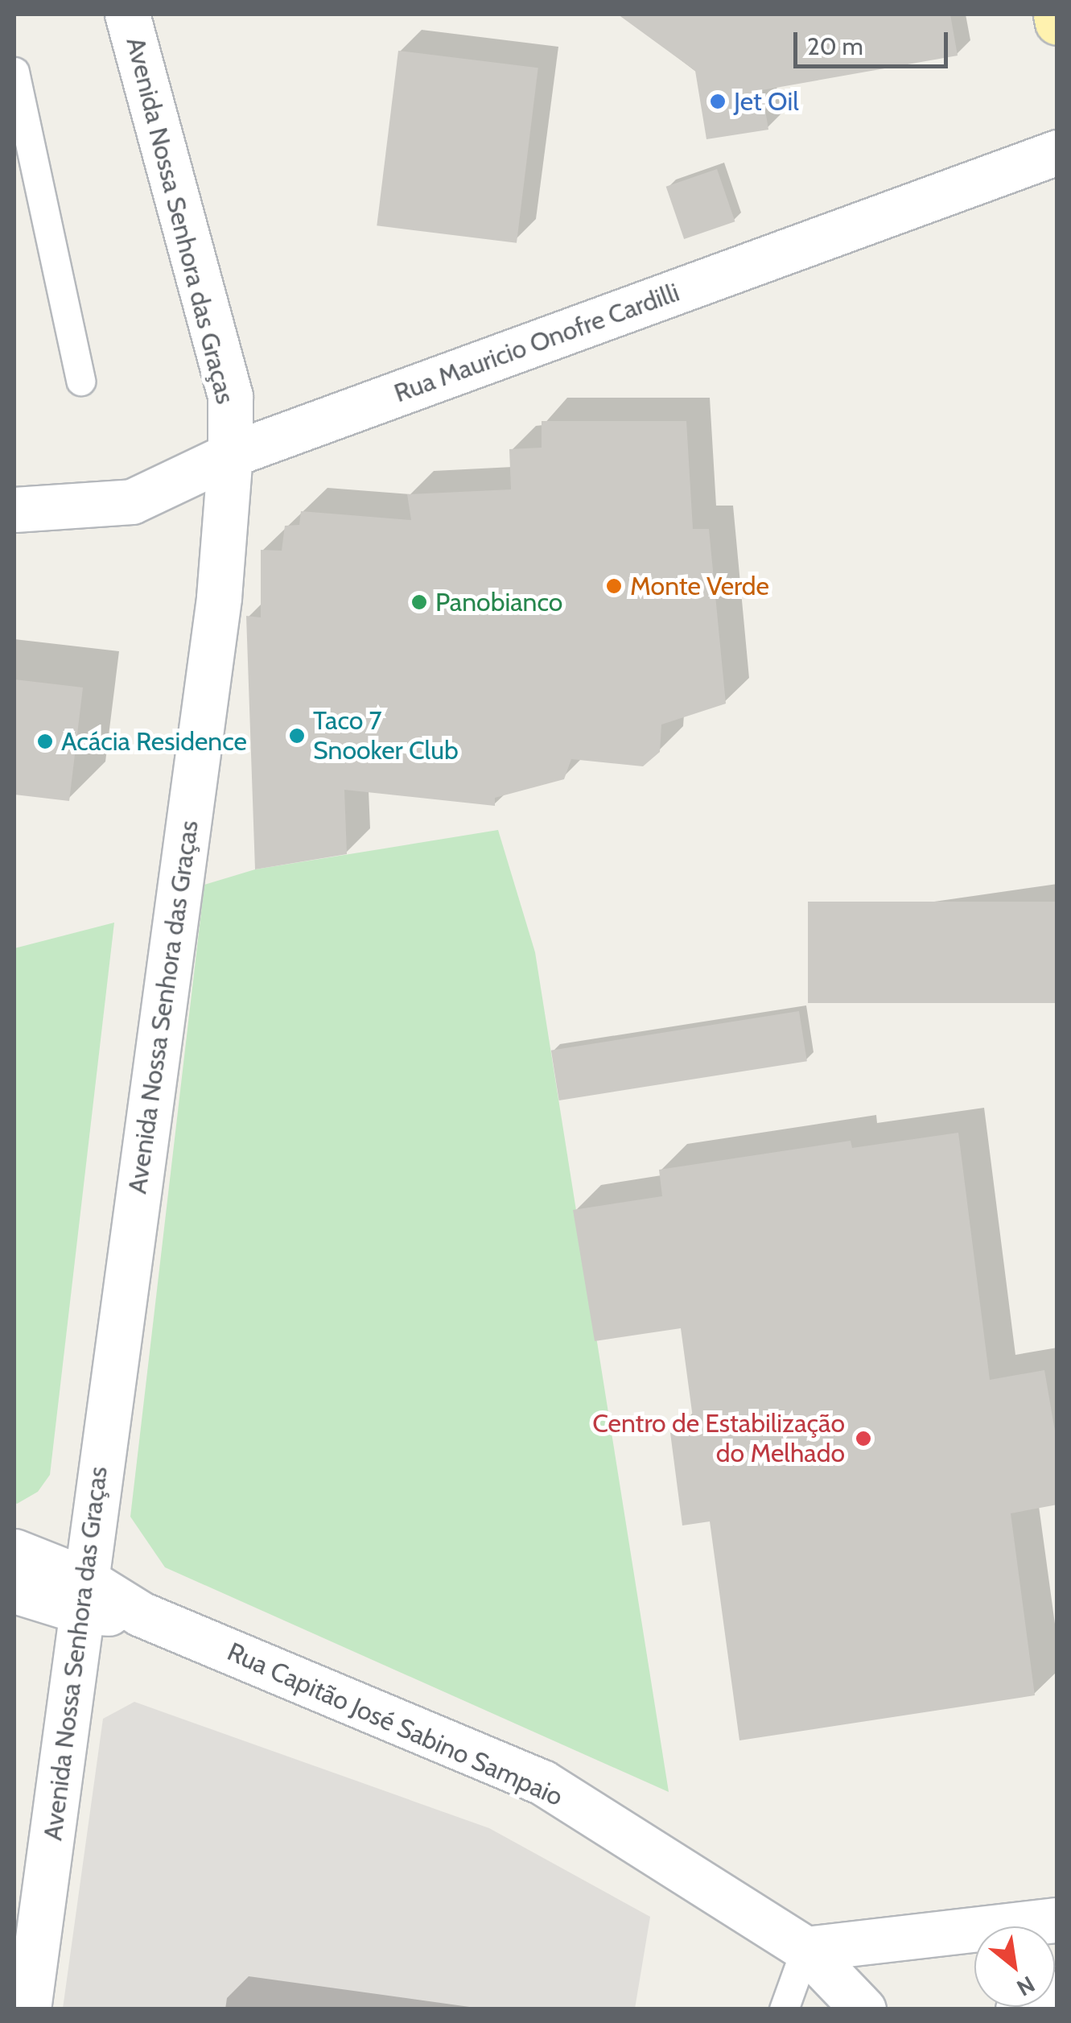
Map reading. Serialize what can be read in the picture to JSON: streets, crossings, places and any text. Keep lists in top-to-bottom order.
{
  "streets": {
    "street": ["Avenida Nossa Senhora das Graças", "Rua Mauricio Onofre Cardilli", "Rua Capitão José Sabino Sampaio"]
  },
  "crossings": [
    ["Avenida Nossa Senhora das Graças", "Rua Mauricio Onofre Cardilli"],
    ["Avenida Nossa Senhora das Graças", "Rua Capitão José Sabino Sampaio"]
  ],
  "places": [
    "Jet Oil",
    "Monte Verde",
    "Panobianco",
    "Taco 7 Snooker Club",
    "Acácia Residence",
    "Centro de Estabilização do Melhado"
  ],
  "scale_bar": "20 m",
  "north": "bottom right"
}
